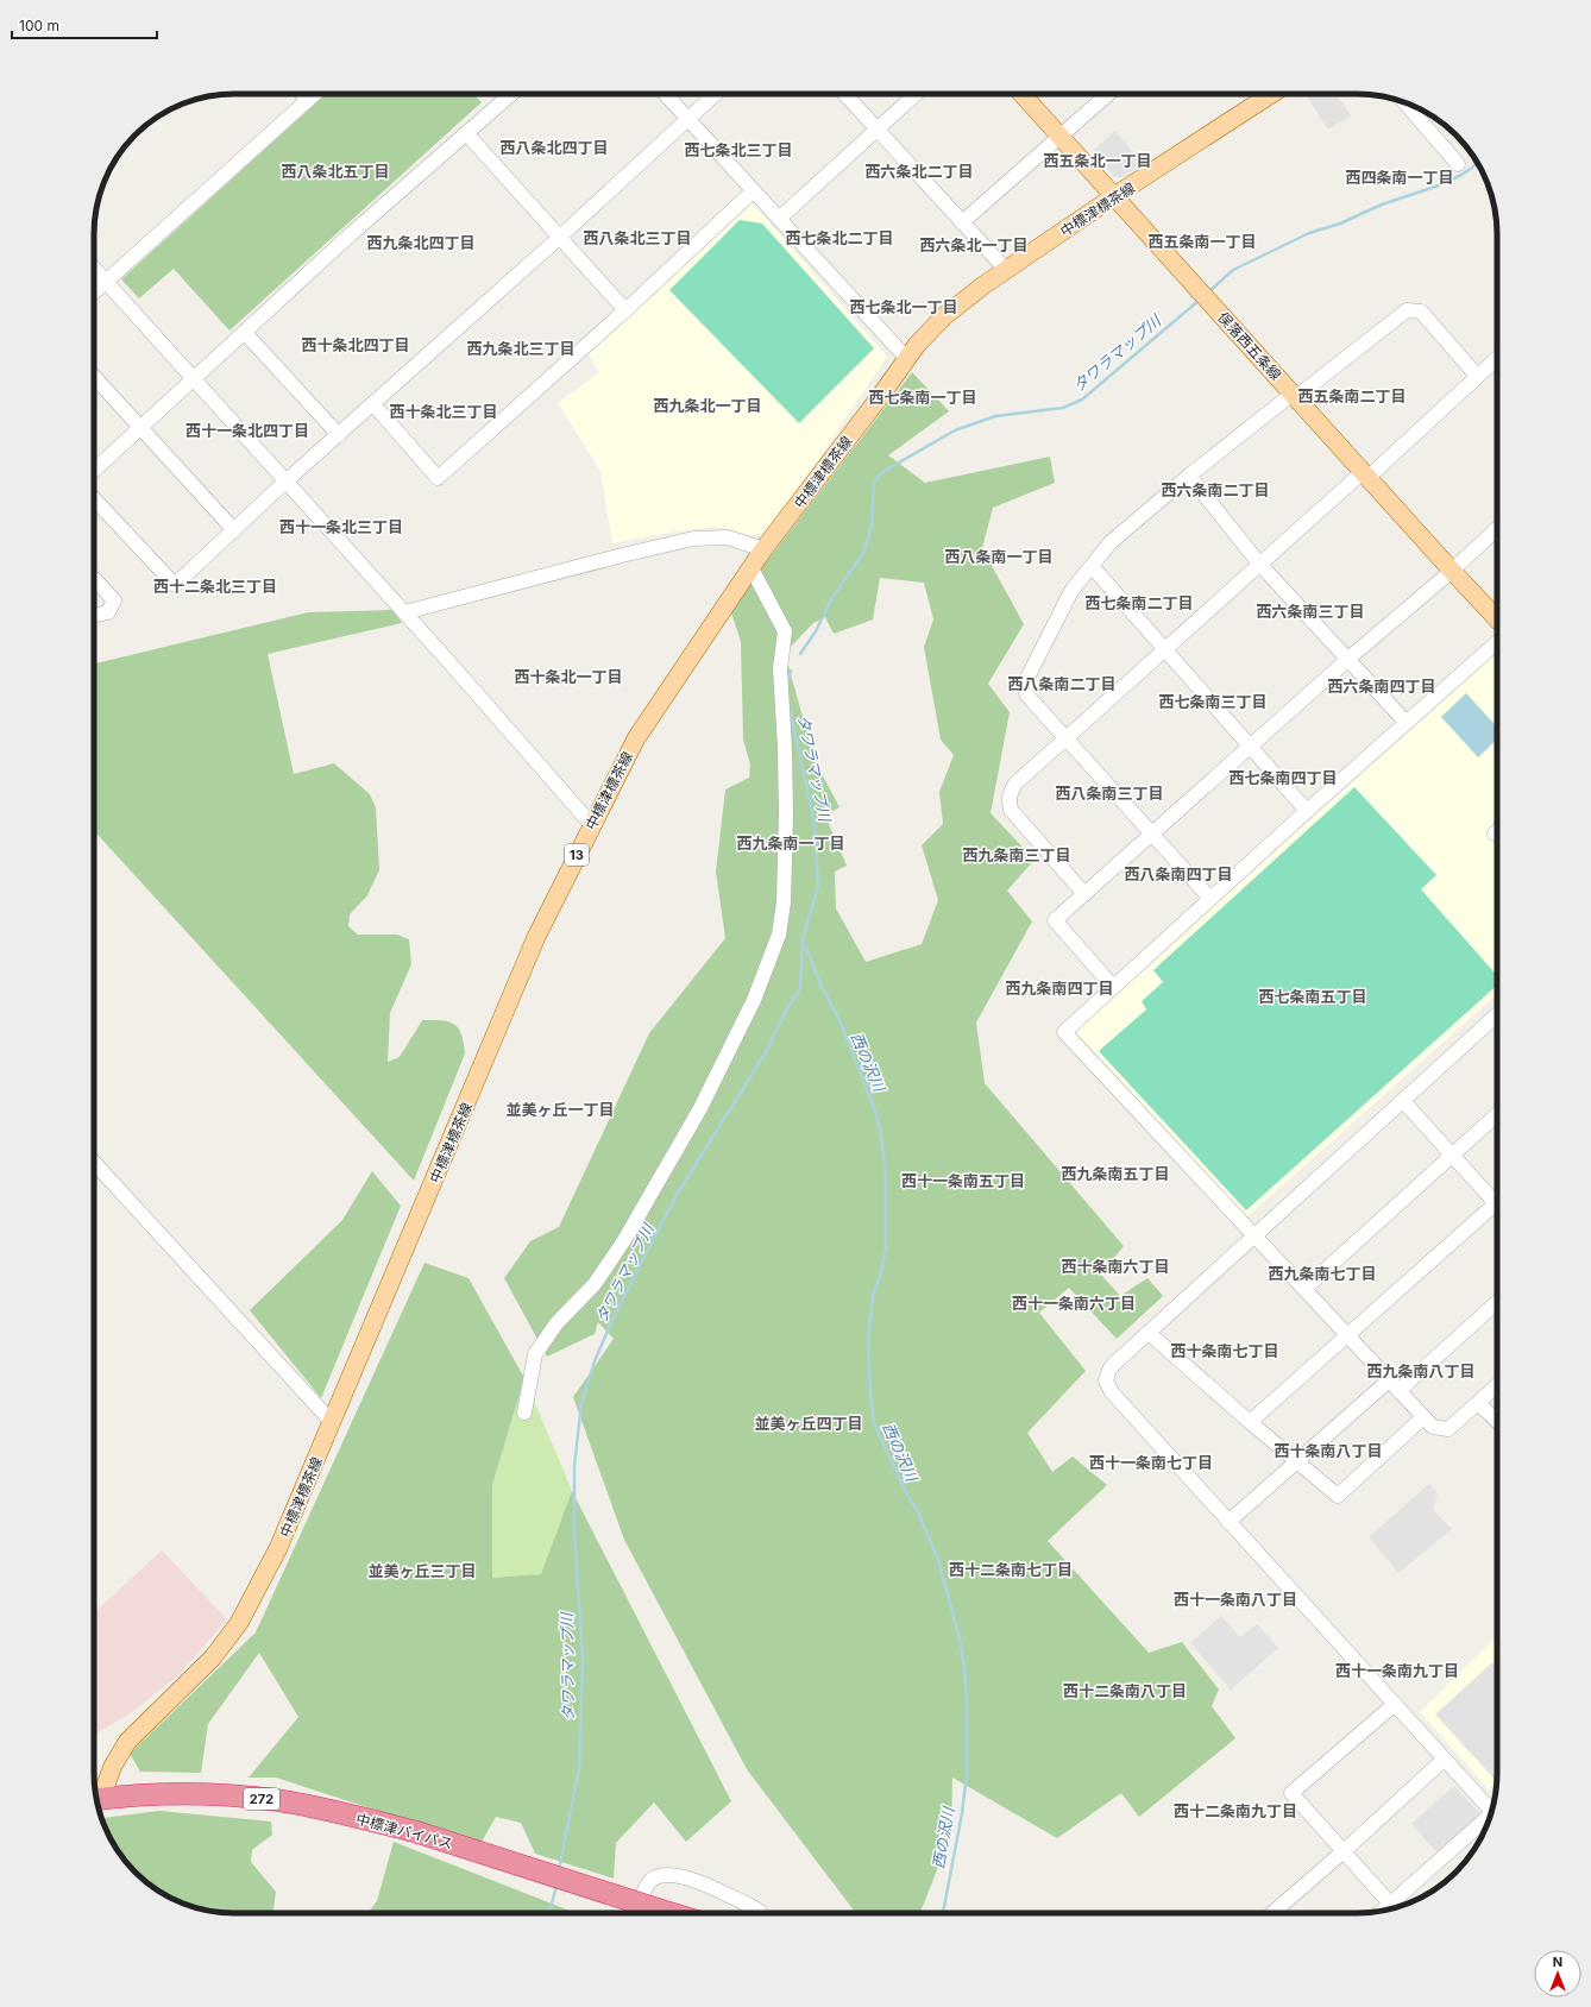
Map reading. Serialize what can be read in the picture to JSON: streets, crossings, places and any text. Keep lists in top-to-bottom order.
{
  "streets": {
    "highway": ["272", "中標津バイパス"],
    "main road": ["中標津標茶線", "俣落西五条線", "13"]
  },
  "crossings": [
    ["中標津標茶線", "俣落西五条線"]
  ],
  "districts": [
    "西八条北四丁目",
    "西七条北三丁目",
    "西五条北一丁目",
    "西八条北五丁目",
    "西六条北二丁目",
    "西四条南一丁目",
    "西八条北三丁目",
    "西七条北二丁目",
    "西五条南一丁目",
    "西九条北四丁目",
    "西六条北一丁目",
    "西七条北一丁目",
    "西十条北四丁目",
    "西九条北三丁目",
    "西五条南二丁目",
    "西七条南一丁目",
    "西九条北一丁目",
    "西十条北三丁目",
    "西十一条北四丁目",
    "西六条南二丁目",
    "西十一条北三丁目",
    "西八条南一丁目",
    "西十二条北三丁目",
    "西七条南二丁目",
    "西六条南三丁目",
    "西十条北一丁目",
    "西八条南二丁目",
    "西六条南四丁目",
    "西七条南三丁目",
    "西七条南四丁目",
    "西八条南三丁目",
    "西九条南一丁目",
    "西九条南三丁目",
    "西八条南四丁目",
    "西九条南四丁目",
    "西七条南五丁目",
    "並美ヶ丘一丁目",
    "西九条南五丁目",
    "西十一条南五丁目",
    "西十条南六丁目",
    "西九条南七丁目",
    "西十一条南六丁目",
    "西十条南七丁目",
    "西九条南八丁目",
    "並美ヶ丘四丁目",
    "西十条南八丁目",
    "西十一条南七丁目",
    "西十二条南七丁目",
    "並美ヶ丘三丁目",
    "西十一条南八丁目",
    "西十一条南九丁目",
    "西十二条南八丁目",
    "西十二条南九丁目"
  ],
  "water": ["タワラマップ川", "西の沢川"],
  "scale_bar": "100 m",
  "north": "top"
}
